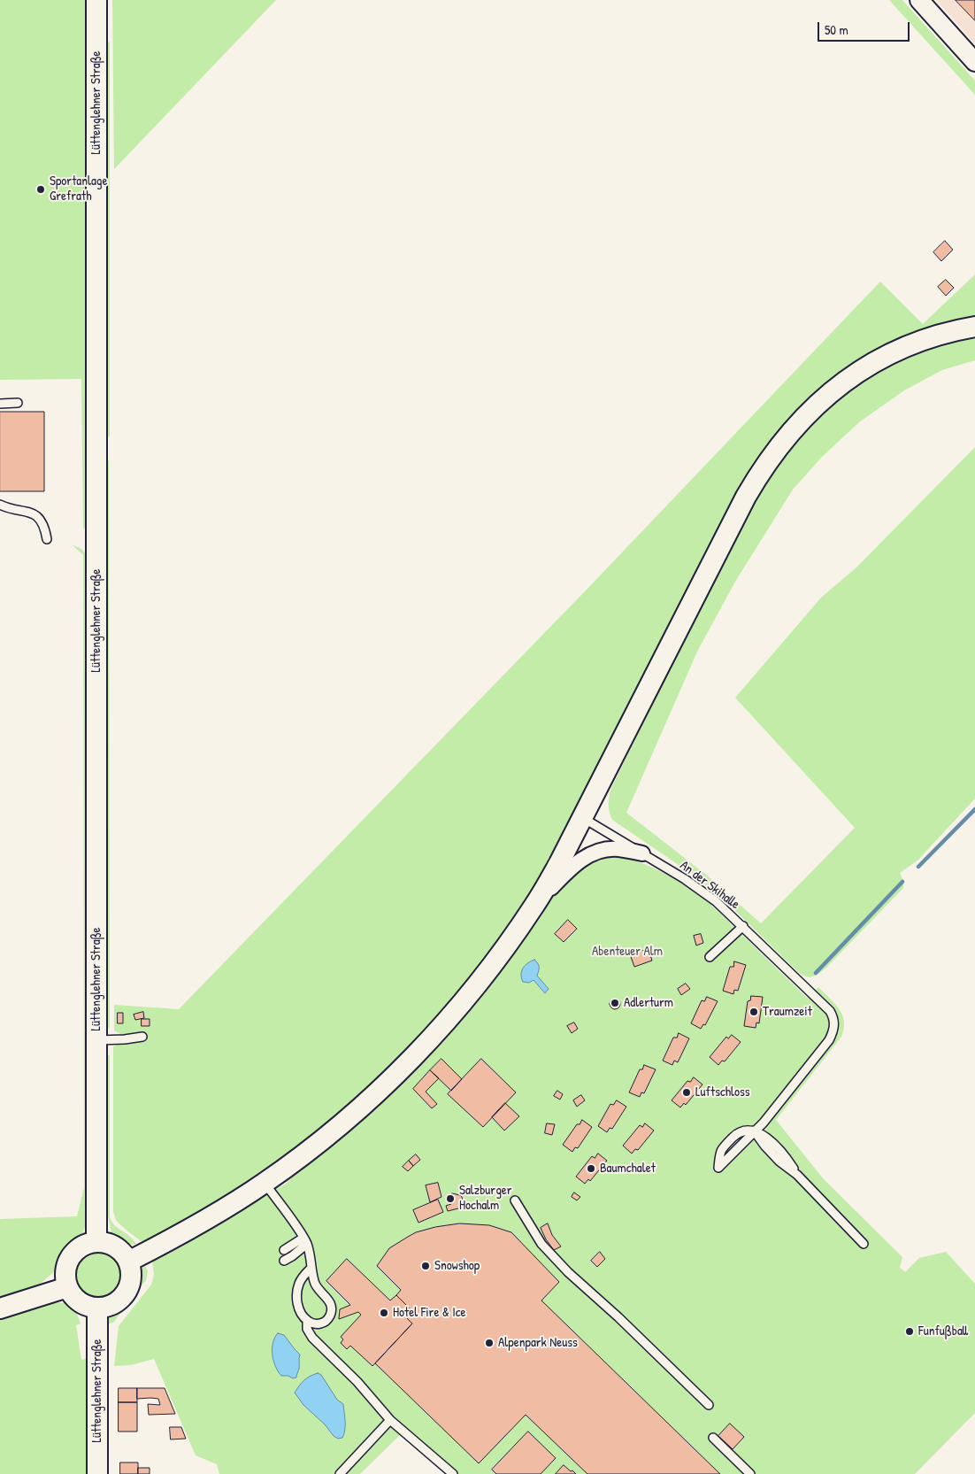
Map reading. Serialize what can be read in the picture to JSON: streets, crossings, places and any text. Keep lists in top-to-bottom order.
{
  "streets": {
    "main road": ["Lüttenglehner Straße"],
    "lane": ["An der Skihalle"]
  },
  "parks": ["Abenteuer Alm"],
  "places": [
    "Sportanlage Grefrath",
    "Adlerturm",
    "Traumzeit",
    "Luftschloss",
    "Baumchalet",
    "Salzburger Hochalm",
    "Snowshop",
    "Hotel Fire & Ice",
    "Funfußball",
    "Alpenpark Neuss"
  ],
  "scale_bar": "50 m"
}
